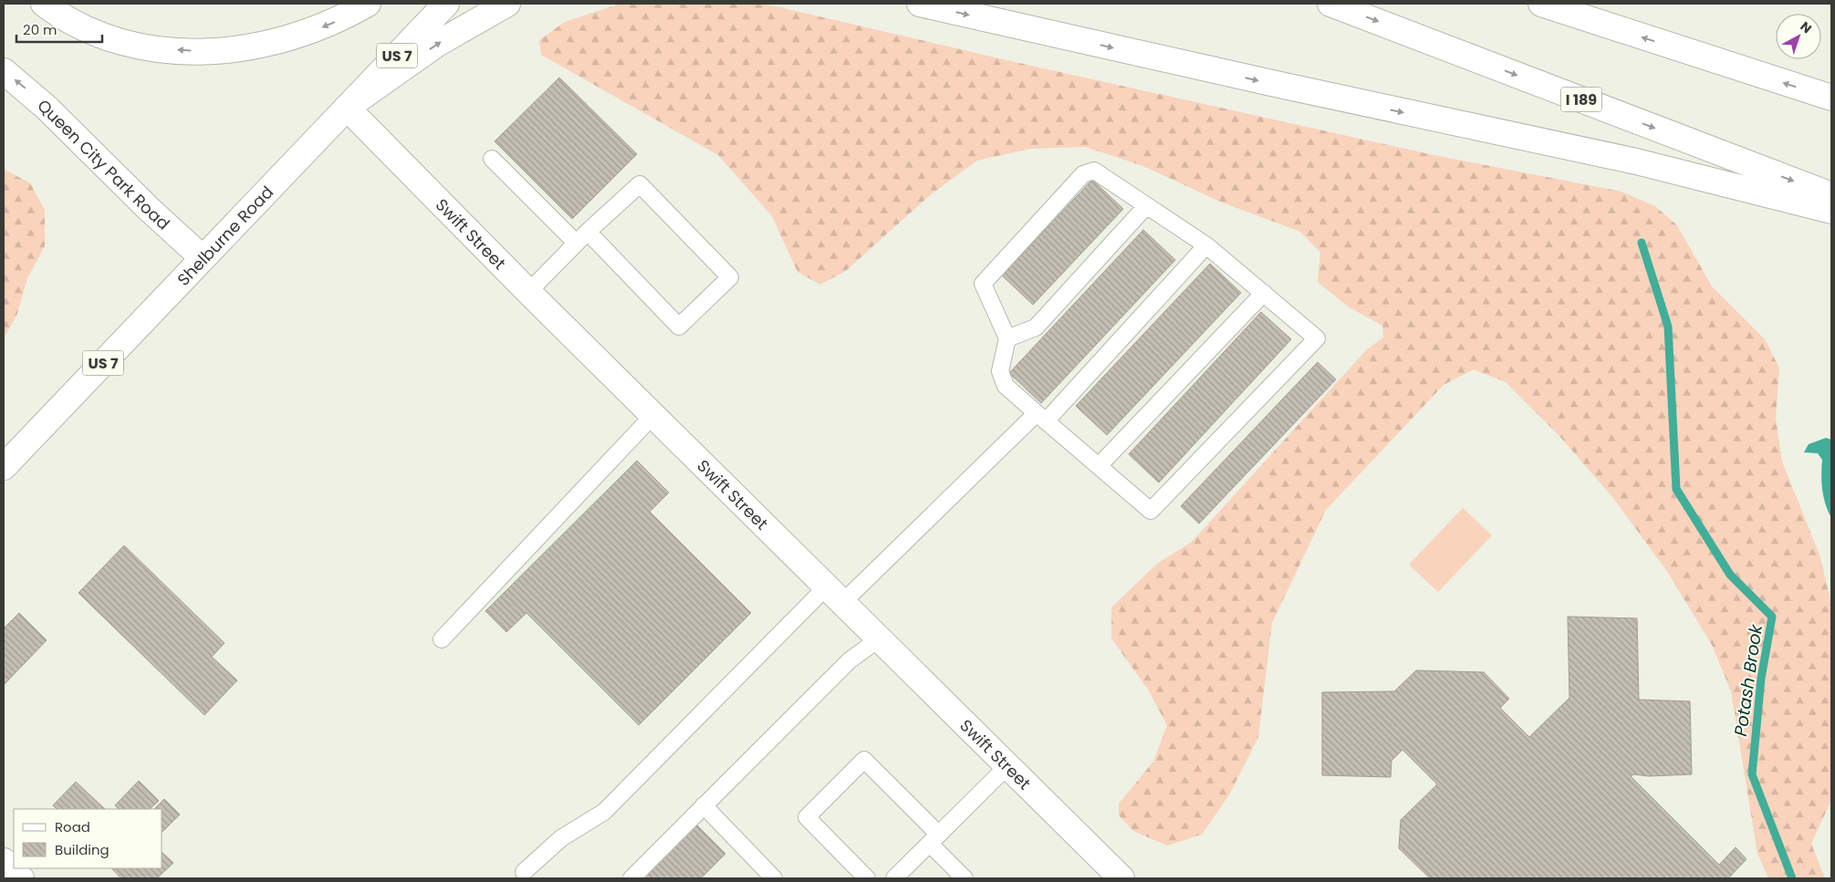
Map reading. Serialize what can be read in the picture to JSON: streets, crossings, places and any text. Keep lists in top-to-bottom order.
{
  "streets": {
    "main road": [
      "US 7",
      "I 189",
      "Queen City Park Road",
      "Swift Street",
      "Shelburne Road"
    ]
  },
  "crossings": [
    ["Queen City Park Road", "Shelburne Road"],
    ["Swift Street", "Shelburne Road"]
  ],
  "one_way": ["Queen City Park Road"],
  "water": ["Potash Brook"],
  "legend": ["Road", "Building"],
  "scale_bar": "20 m",
  "north": "top right"
}
